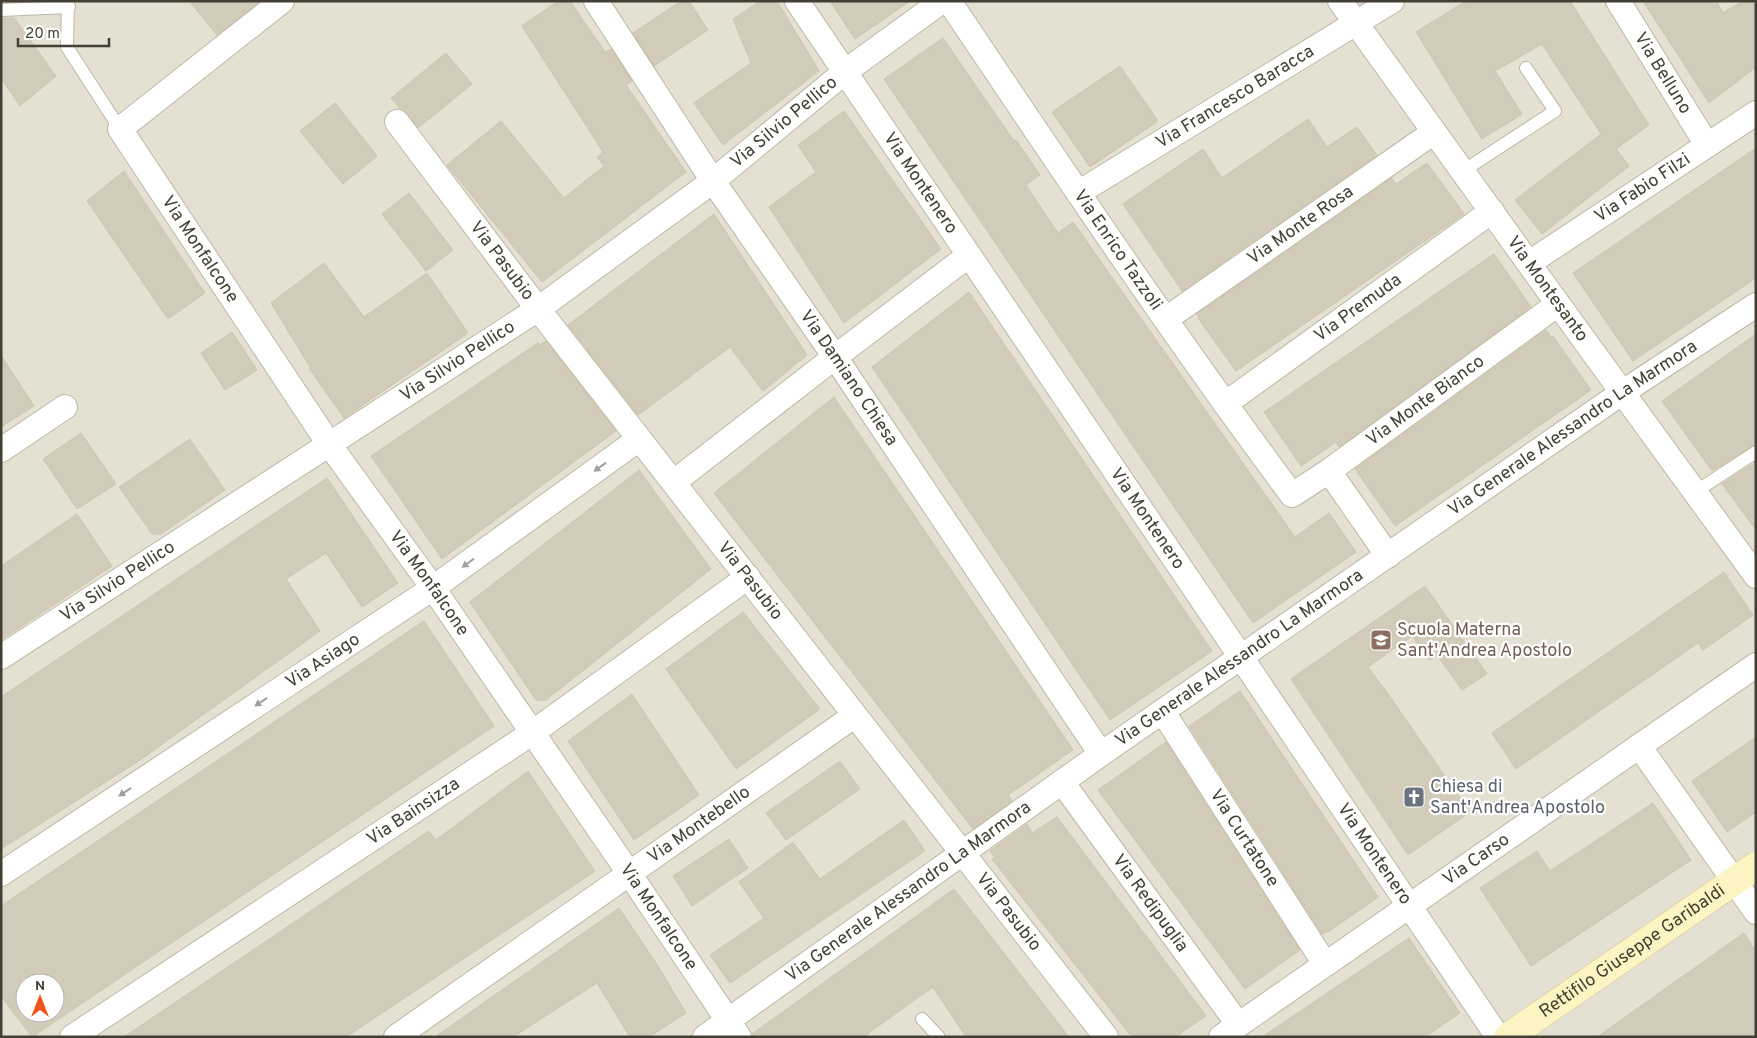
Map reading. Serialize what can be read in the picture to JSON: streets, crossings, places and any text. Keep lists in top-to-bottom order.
{
  "streets": {
    "main road": ["Rettifilo Giuseppe Garibaldi"],
    "street": [
      "Via Belluno",
      "Via Francesco Baracca",
      "Via Silvio Pellico",
      "Via Montenero",
      "Via Fabio Filzi",
      "Via Monte Rosa",
      "Via Monfalcone",
      "Via Enrico Tazzoli",
      "Via Pasubio",
      "Via Montesanto",
      "Via Premuda",
      "Via Damiano Chiesa",
      "Via Monte Bianco",
      "Via Generale Alessandro La Marmora",
      "Via Asiago",
      "Via Bainsizza",
      "Via Montebello",
      "Via Curtatone",
      "Via Carso",
      "Via Redipuglia"
    ]
  },
  "crossings": [
    ["Via Belluno", "Via Fabio Filzi"],
    ["Via Francesco Baracca", "Via Enrico Tazzoli"],
    ["Via Francesco Baracca", "Via Montesanto"],
    ["Via Silvio Pellico", "Via Montenero"],
    ["Via Silvio Pellico", "Via Monfalcone"],
    ["Via Silvio Pellico", "Via Pasubio"],
    ["Via Silvio Pellico", "Via Damiano Chiesa"],
    ["Via Montenero", "Via Generale Alessandro La Marmora"],
    ["Via Montenero", "Via Carso"],
    ["Via Fabio Filzi", "Via Montesanto"],
    ["Via Monte Rosa", "Via Enrico Tazzoli"],
    ["Via Monte Rosa", "Via Montesanto"],
    ["Via Monfalcone", "Via Generale Alessandro La Marmora"],
    ["Via Monfalcone", "Via Asiago"],
    ["Via Monfalcone", "Via Bainsizza"],
    ["Via Monfalcone", "Via Montebello"],
    ["Via Enrico Tazzoli", "Via Premuda"],
    ["Via Enrico Tazzoli", "Via Monte Bianco"],
    ["Via Pasubio", "Via Generale Alessandro La Marmora"],
    ["Via Pasubio", "Via Asiago"],
    ["Via Pasubio", "Via Bainsizza"],
    ["Via Pasubio", "Via Montebello"],
    ["Via Montesanto", "Via Premuda"],
    ["Via Montesanto", "Via Monte Bianco"],
    ["Via Montesanto", "Via Generale Alessandro La Marmora"],
    ["Via Damiano Chiesa", "Via Generale Alessandro La Marmora"],
    ["Via Generale Alessandro La Marmora", "Via Curtatone"],
    ["Via Generale Alessandro La Marmora", "Via Redipuglia"],
    ["Via Curtatone", "Via Carso"],
    ["Via Carso", "Via Redipuglia"]
  ],
  "one_way": ["Via Asiago"],
  "places": {
    "school or university": ["Scuola Materna Sant'Andrea Apostolo"],
    "church": ["Chiesa di Sant'Andrea Apostolo"]
  },
  "scale_bar": "20 m",
  "north": "top"
}
